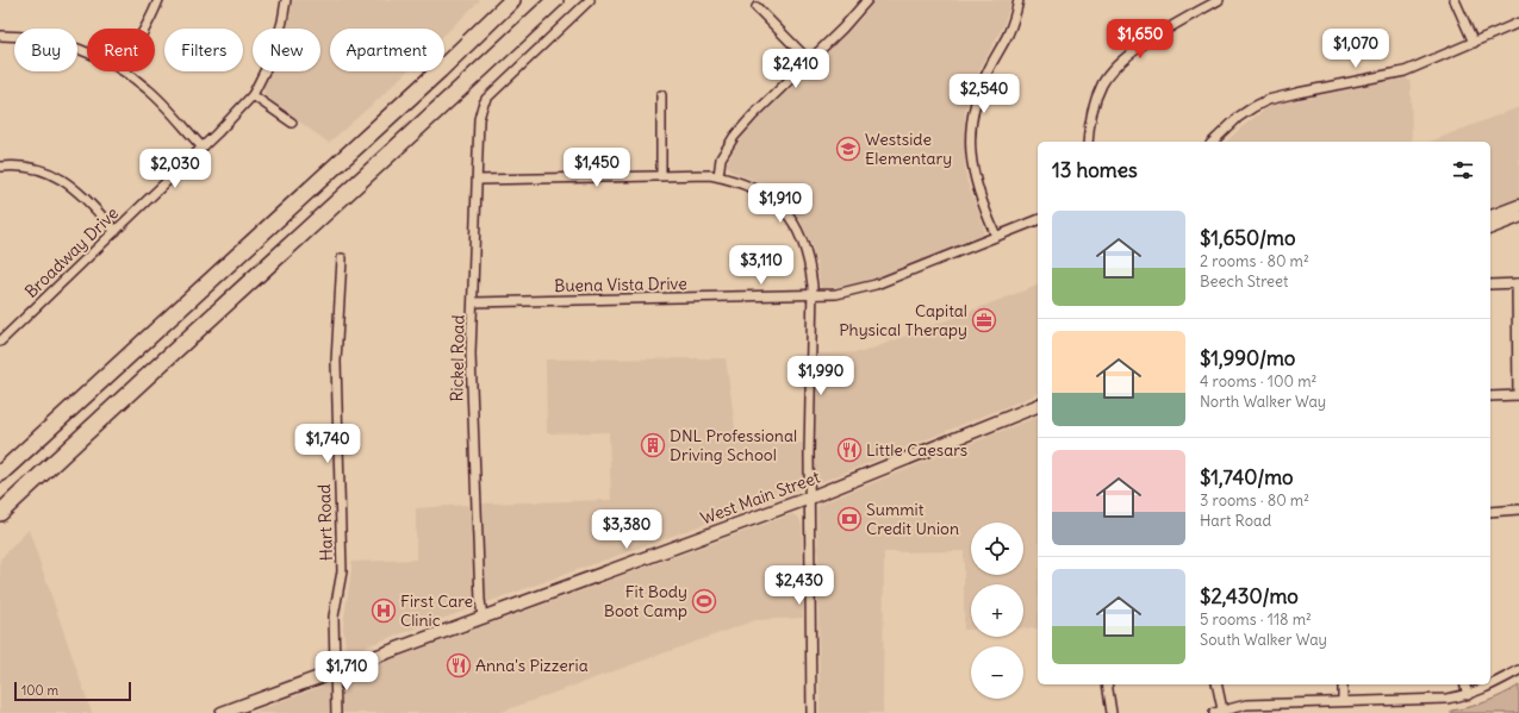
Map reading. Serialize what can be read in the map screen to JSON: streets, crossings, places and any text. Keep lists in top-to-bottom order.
{
  "streets": {
    "main road": ["West Main Street"],
    "street": [
      "Broadway Drive",
      "Buena Vista Drive",
      "Rickel Road",
      "Hart Road"
    ]
  },
  "crossings": [
    ["Buena Vista Drive", "Rickel Road"],
    ["Rickel Road", "West Main Street"],
    ["West Main Street", "Hart Road"]
  ],
  "places": {
    "school or university": ["Westside Elementary"],
    "office": ["Capital Physical Therapy"],
    "building": ["DNL Professional Driving School"],
    "restaurant": ["Little Caesars", "Anna's Pizzeria"],
    "bank": ["Summit Credit Union"],
    "sports": ["Fit Body Boot Camp"],
    "hospital": ["First Care Clinic"]
  },
  "scale_bar": "100 m",
  "page": {
    "price": [
      "$1,650",
      "$1,070",
      "$2,410",
      "$2,540",
      "$1,450",
      "$2,030",
      "$1,910",
      "$3,110",
      "$1,990",
      "$1,740",
      "$3,380",
      "$2,430",
      "$1,710"
    ],
    "chip": [
      "Buy",
      "Rent",
      "Filters",
      "New",
      "Apartment"
    ],
    "heading": "13 homes",
    "list": [
      {
        "name": "$1,650/mo",
        "note": "2 rooms · 80 m² · Beech Street"
      },
      {
        "name": "$1,990/mo",
        "note": "4 rooms · 100 m² · North Walker Way"
      },
      {
        "name": "$1,740/mo",
        "note": "3 rooms · 80 m² · Hart Road"
      },
      {
        "name": "$2,430/mo",
        "note": "5 rooms · 118 m² · South Walker Way"
      }
    ],
    "map_buttons": ["+", "−"],
    "scale": "100 m"
  }
}
